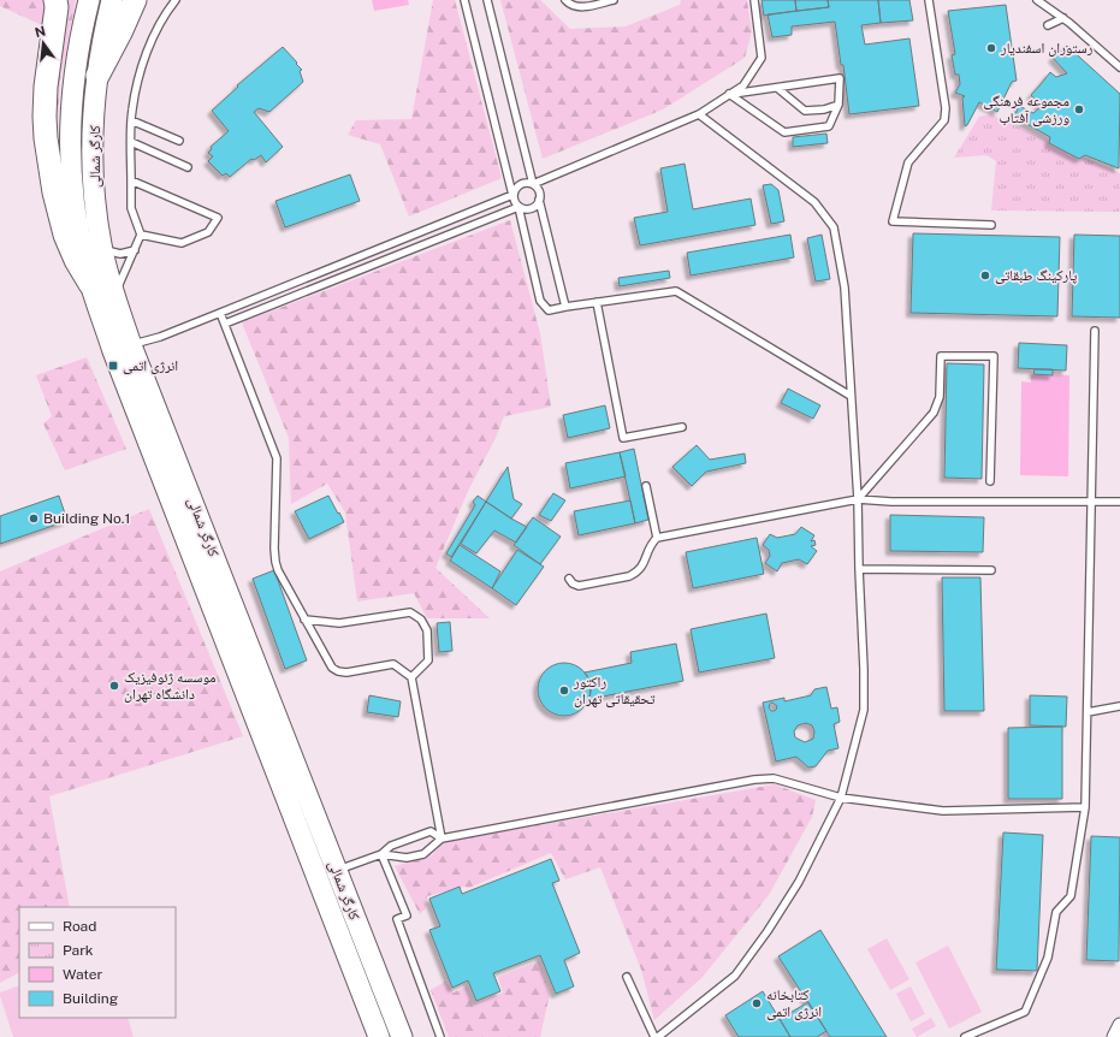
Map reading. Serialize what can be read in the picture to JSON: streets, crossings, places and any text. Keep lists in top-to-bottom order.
{
  "streets": {
    "main road": ["کارگر شمالی"]
  },
  "places": {
    "other": [
      "رستوران اسفندیار",
      "مجموعه فرهنگی ورزشی آفتاب",
      "پارکینگ طبقاتی",
      "Building No.1",
      "موسسه ژئوفیزیک دانشگاه تهران",
      "راکتور تحقیقاتی تهران",
      "کتابخانه انرژی اتمی"
    ],
    "transit": ["انرژی اتمی"]
  },
  "legend": [
    "Road",
    "Park",
    "Water",
    "Building"
  ],
  "north": "top"
}
